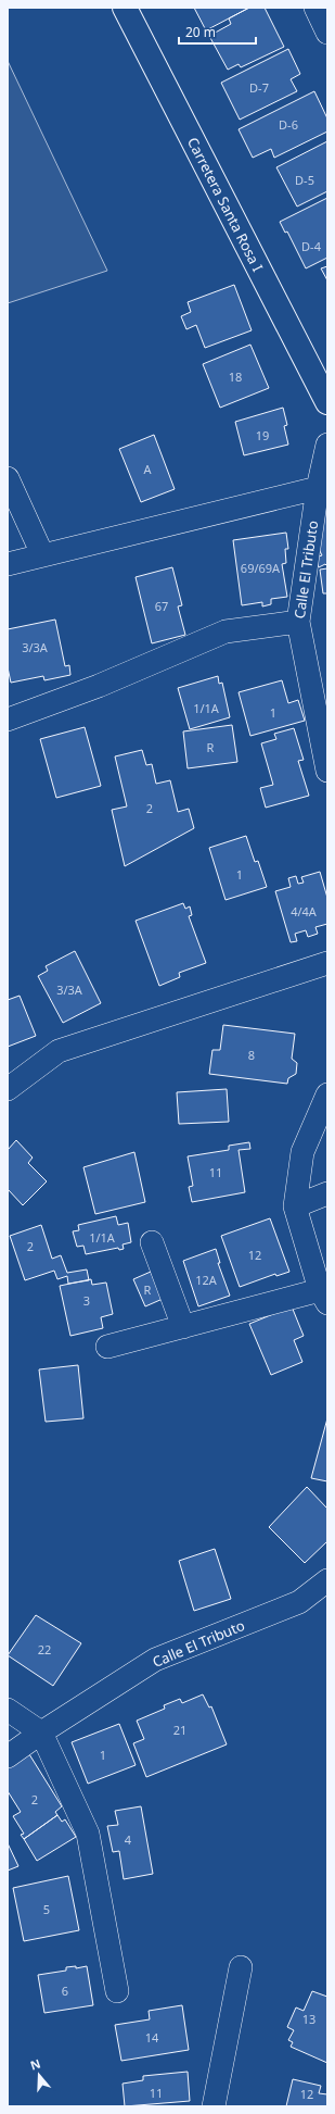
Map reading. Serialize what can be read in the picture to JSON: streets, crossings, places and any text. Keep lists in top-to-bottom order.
{
  "streets": {
    "street": ["Carretera Santa Rosa I", "Calle El Tributo"]
  },
  "house_numbers": [
    "D-7",
    "D-6",
    "D-5",
    "D-4",
    "18",
    "19",
    "A",
    "69/69A",
    "67",
    "3/3A",
    "1/1A",
    "1",
    "R",
    "2",
    "1",
    "4/4A",
    "3/3A",
    "8",
    "11",
    "1/1A",
    "2",
    "12",
    "12A",
    "R",
    "3",
    "22",
    "21",
    "1",
    "2",
    "4",
    "5",
    "6",
    "13",
    "14",
    "11",
    "12"
  ],
  "scale_bar": "20 m",
  "north": "top"
}
